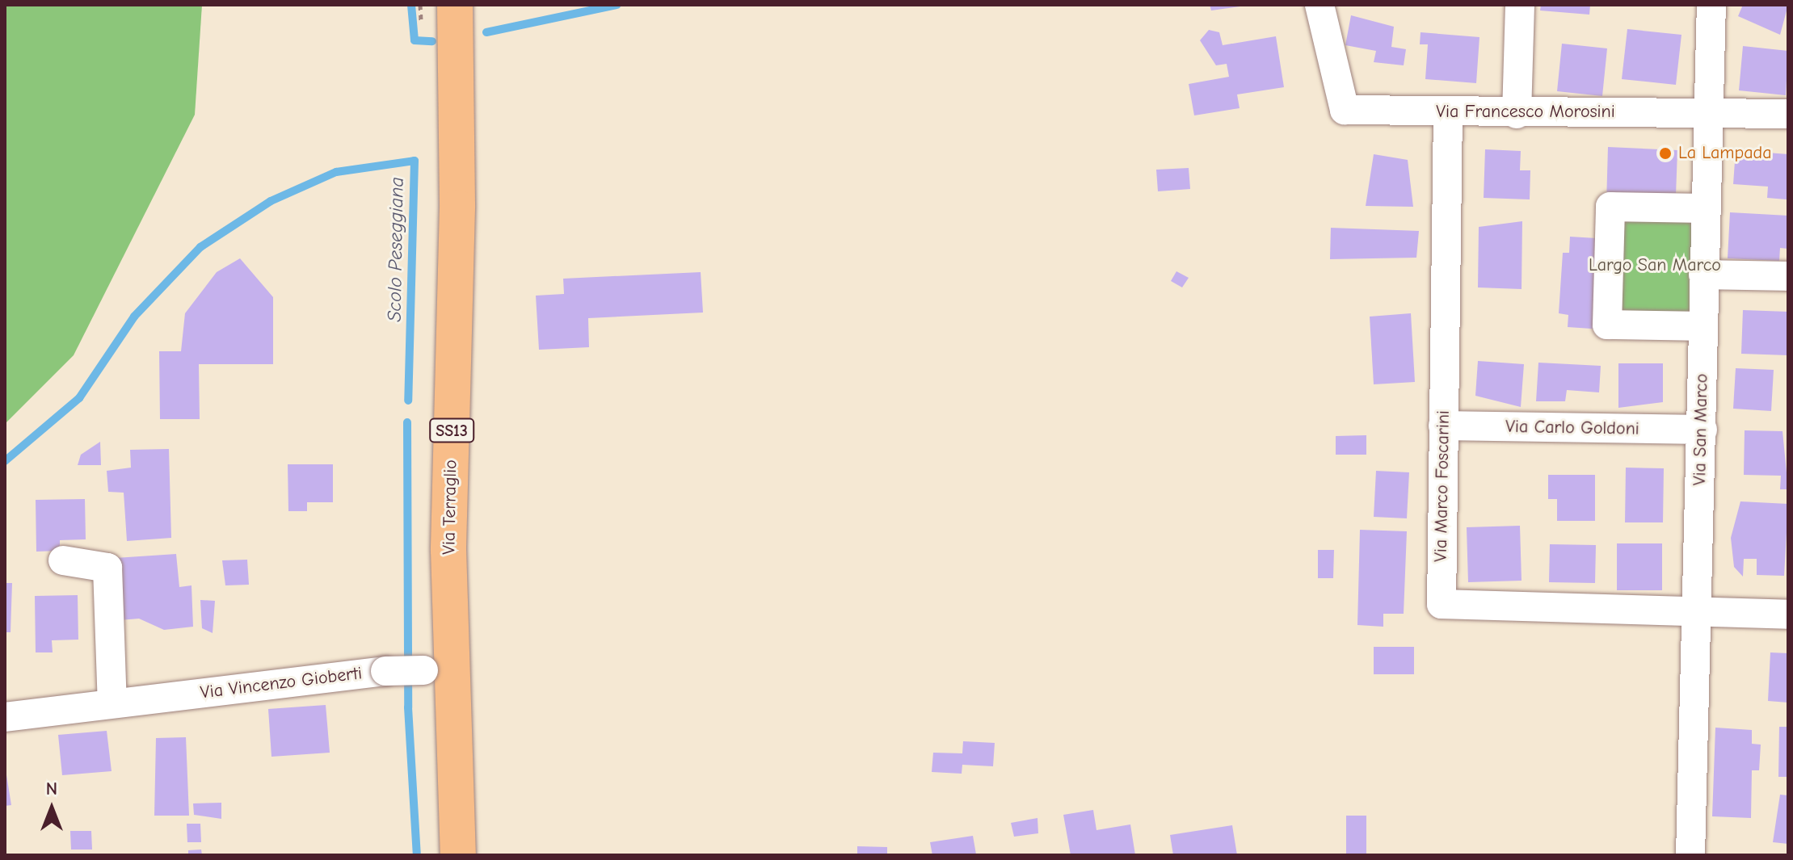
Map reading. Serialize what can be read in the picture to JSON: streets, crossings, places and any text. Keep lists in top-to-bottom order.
{
  "streets": {
    "main road": ["SS13", "Via Terraglio"],
    "street": [
      "Via Francesco Morosini",
      "Via Carlo Goldoni",
      "Via San Marco",
      "Via Marco Foscarini",
      "Via Vincenzo Gioberti"
    ]
  },
  "crossings": [
    ["Via Francesco Morosini", "Via San Marco"],
    ["Via Francesco Morosini", "Via Marco Foscarini"],
    ["Via Carlo Goldoni", "Via San Marco"],
    ["Via Carlo Goldoni", "Via Marco Foscarini"],
    ["Via San Marco", "Via Marco Foscarini"],
    ["Via Terraglio", "Via Vincenzo Gioberti"]
  ],
  "water": ["Scolo Peseggiana"],
  "parks": ["Largo San Marco"],
  "places": ["La Lampada"],
  "north": "top"
}
